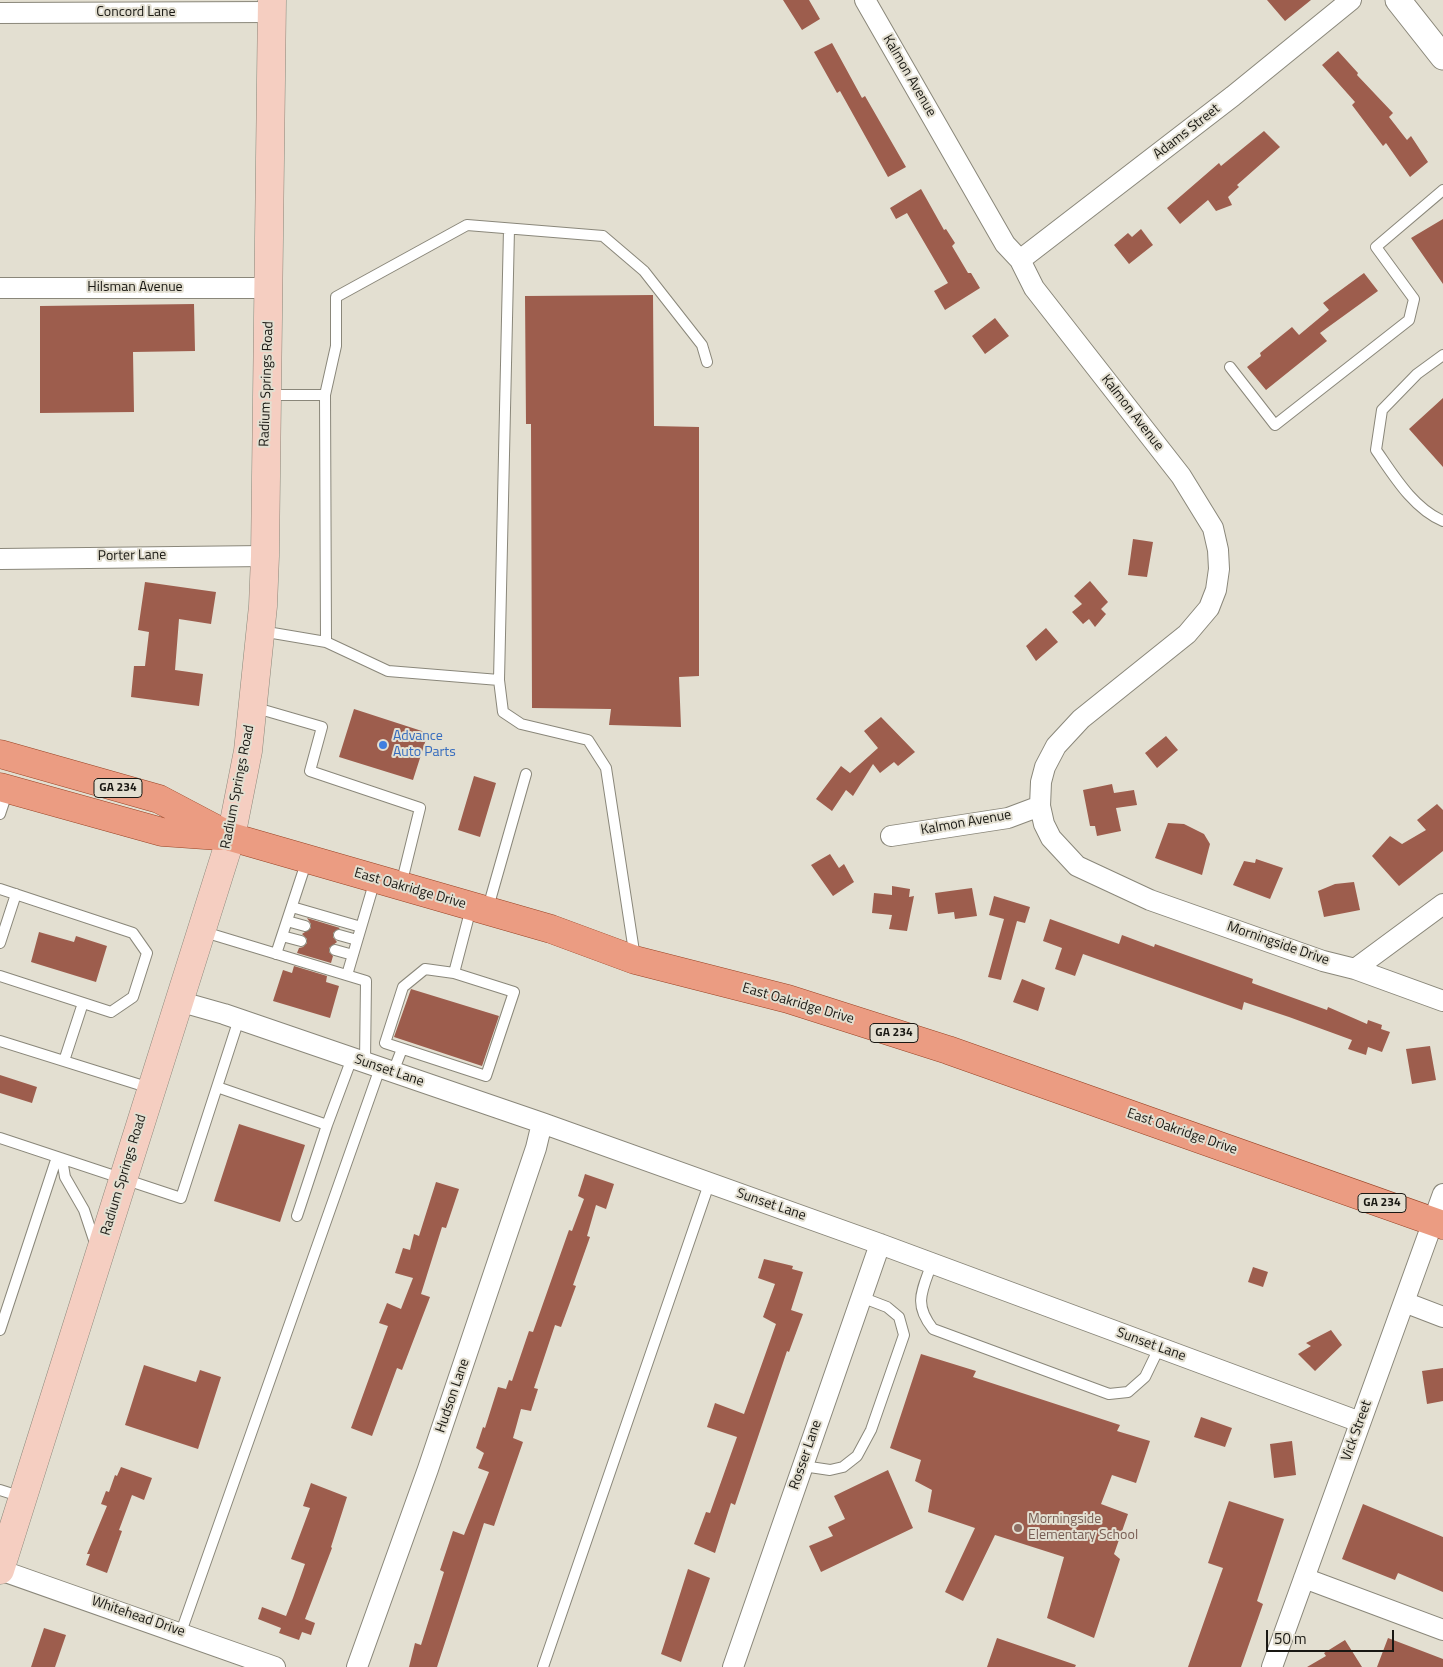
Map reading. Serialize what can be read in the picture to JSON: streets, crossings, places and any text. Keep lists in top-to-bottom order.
{
  "streets": {
    "main road": ["Radium Springs Road", "GA 234", "East Oakridge Drive"],
    "street": [
      "Concord Lane",
      "Kalmon Avenue",
      "Adams Street",
      "Hilsman Avenue",
      "Porter Lane",
      "Morningside Drive",
      "Sunset Lane",
      "Hudson Lane",
      "Vick Street",
      "Rosser Lane",
      "Whitehead Drive"
    ]
  },
  "crossings": [
    ["Concord Lane", "Radium Springs Road"],
    ["Kalmon Avenue", "Adams Street"],
    ["Kalmon Avenue", "Morningside Drive"],
    ["Hilsman Avenue", "Radium Springs Road"],
    ["Radium Springs Road", "Porter Lane"],
    ["Radium Springs Road", "East Oakridge Drive"],
    ["Radium Springs Road", "Sunset Lane"],
    ["Radium Springs Road", "Whitehead Drive"],
    ["East Oakridge Drive", "Vick Street"],
    ["Sunset Lane", "Hudson Lane"],
    ["Sunset Lane", "Vick Street"],
    ["Sunset Lane", "Rosser Lane"]
  ],
  "places": ["Advance Auto Parts", "Morningside Elementary School"],
  "scale_bar": "50 m"
}
